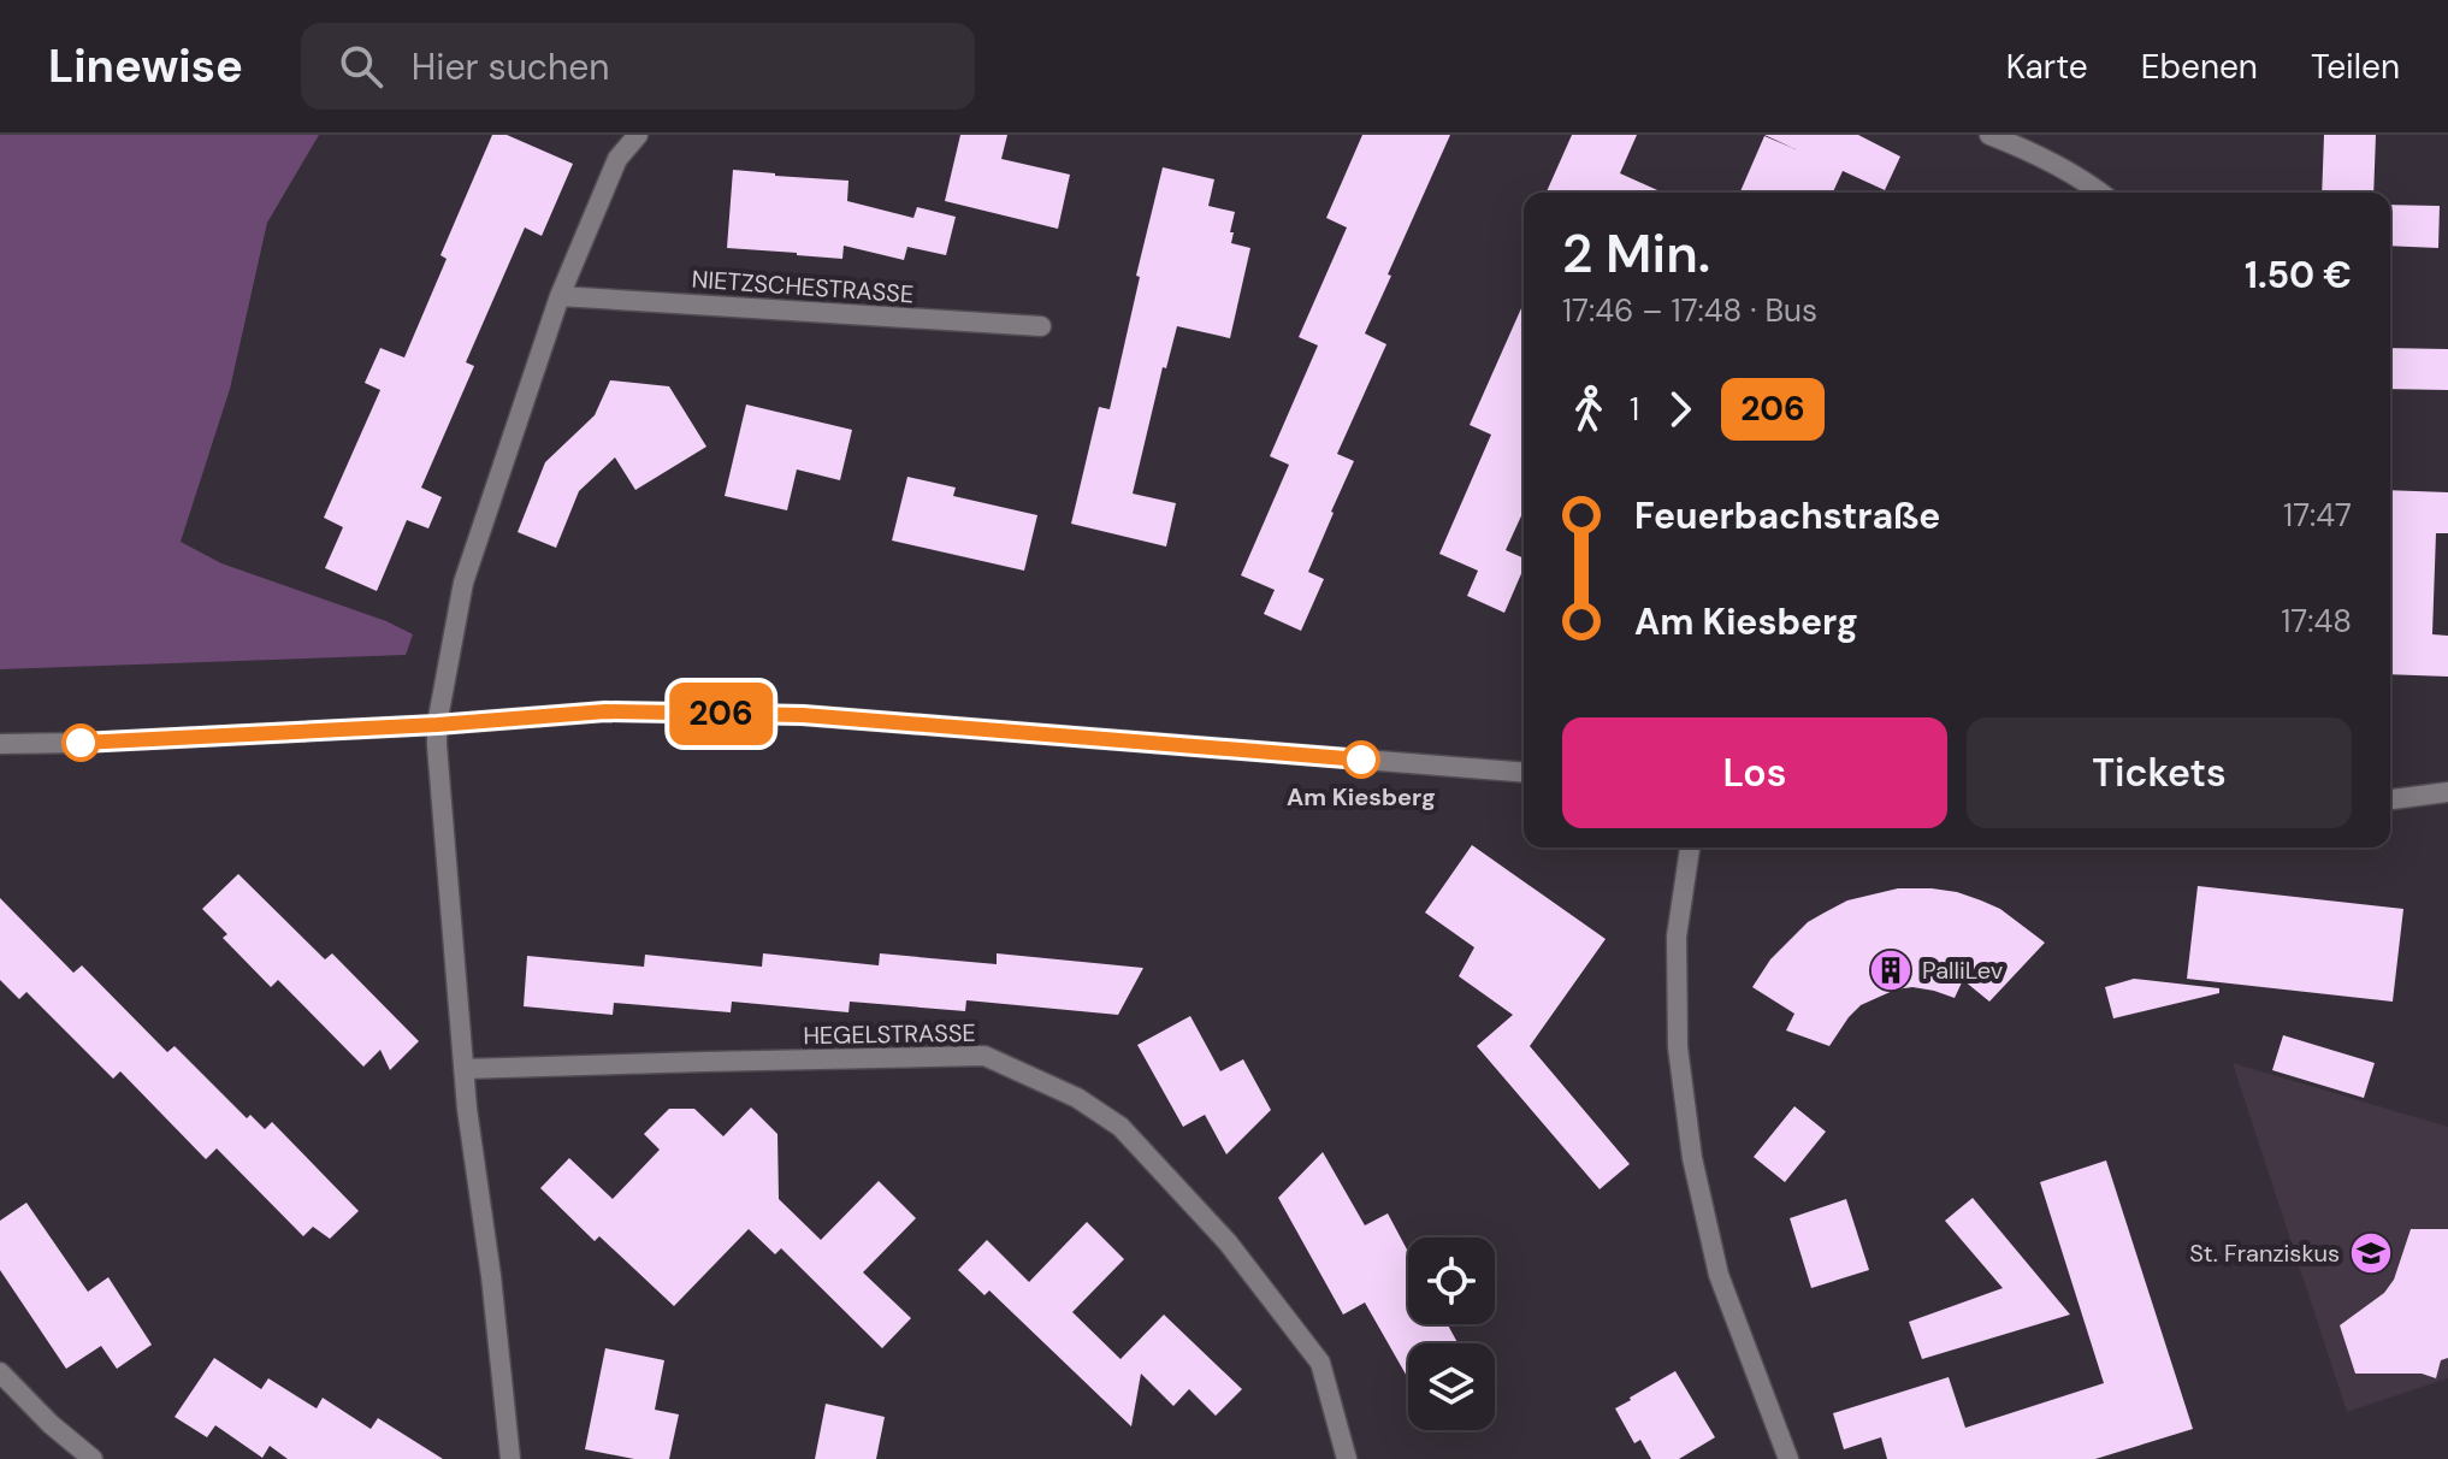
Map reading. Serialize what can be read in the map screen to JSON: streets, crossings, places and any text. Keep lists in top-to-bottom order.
{
  "streets": {
    "street": ["NIETZSCHESTRASSE", "HEGELSTRASSE"]
  },
  "places": {
    "other": ["Am Kiesberg"],
    "building": ["PalliLev"],
    "school or university": ["St. Franziskus"]
  },
  "lines": ["bus line 206"],
  "page": {
    "header": "Linewise",
    "search": "Hier suchen",
    "nav": ["Karte", "Ebenen", "Teilen"],
    "on_map": "206",
    "heading": ["2 Min.", "17:46 – 17:48 · Bus", "1.50 €"],
    "legs": ["1", "206"],
    "list": [
      {
        "name": "Feuerbachstraße",
        "value": "17:47"
      },
      {
        "name": "Am Kiesberg",
        "value": "17:48"
      }
    ],
    "buttons": ["Los", "Tickets"]
  }
}
